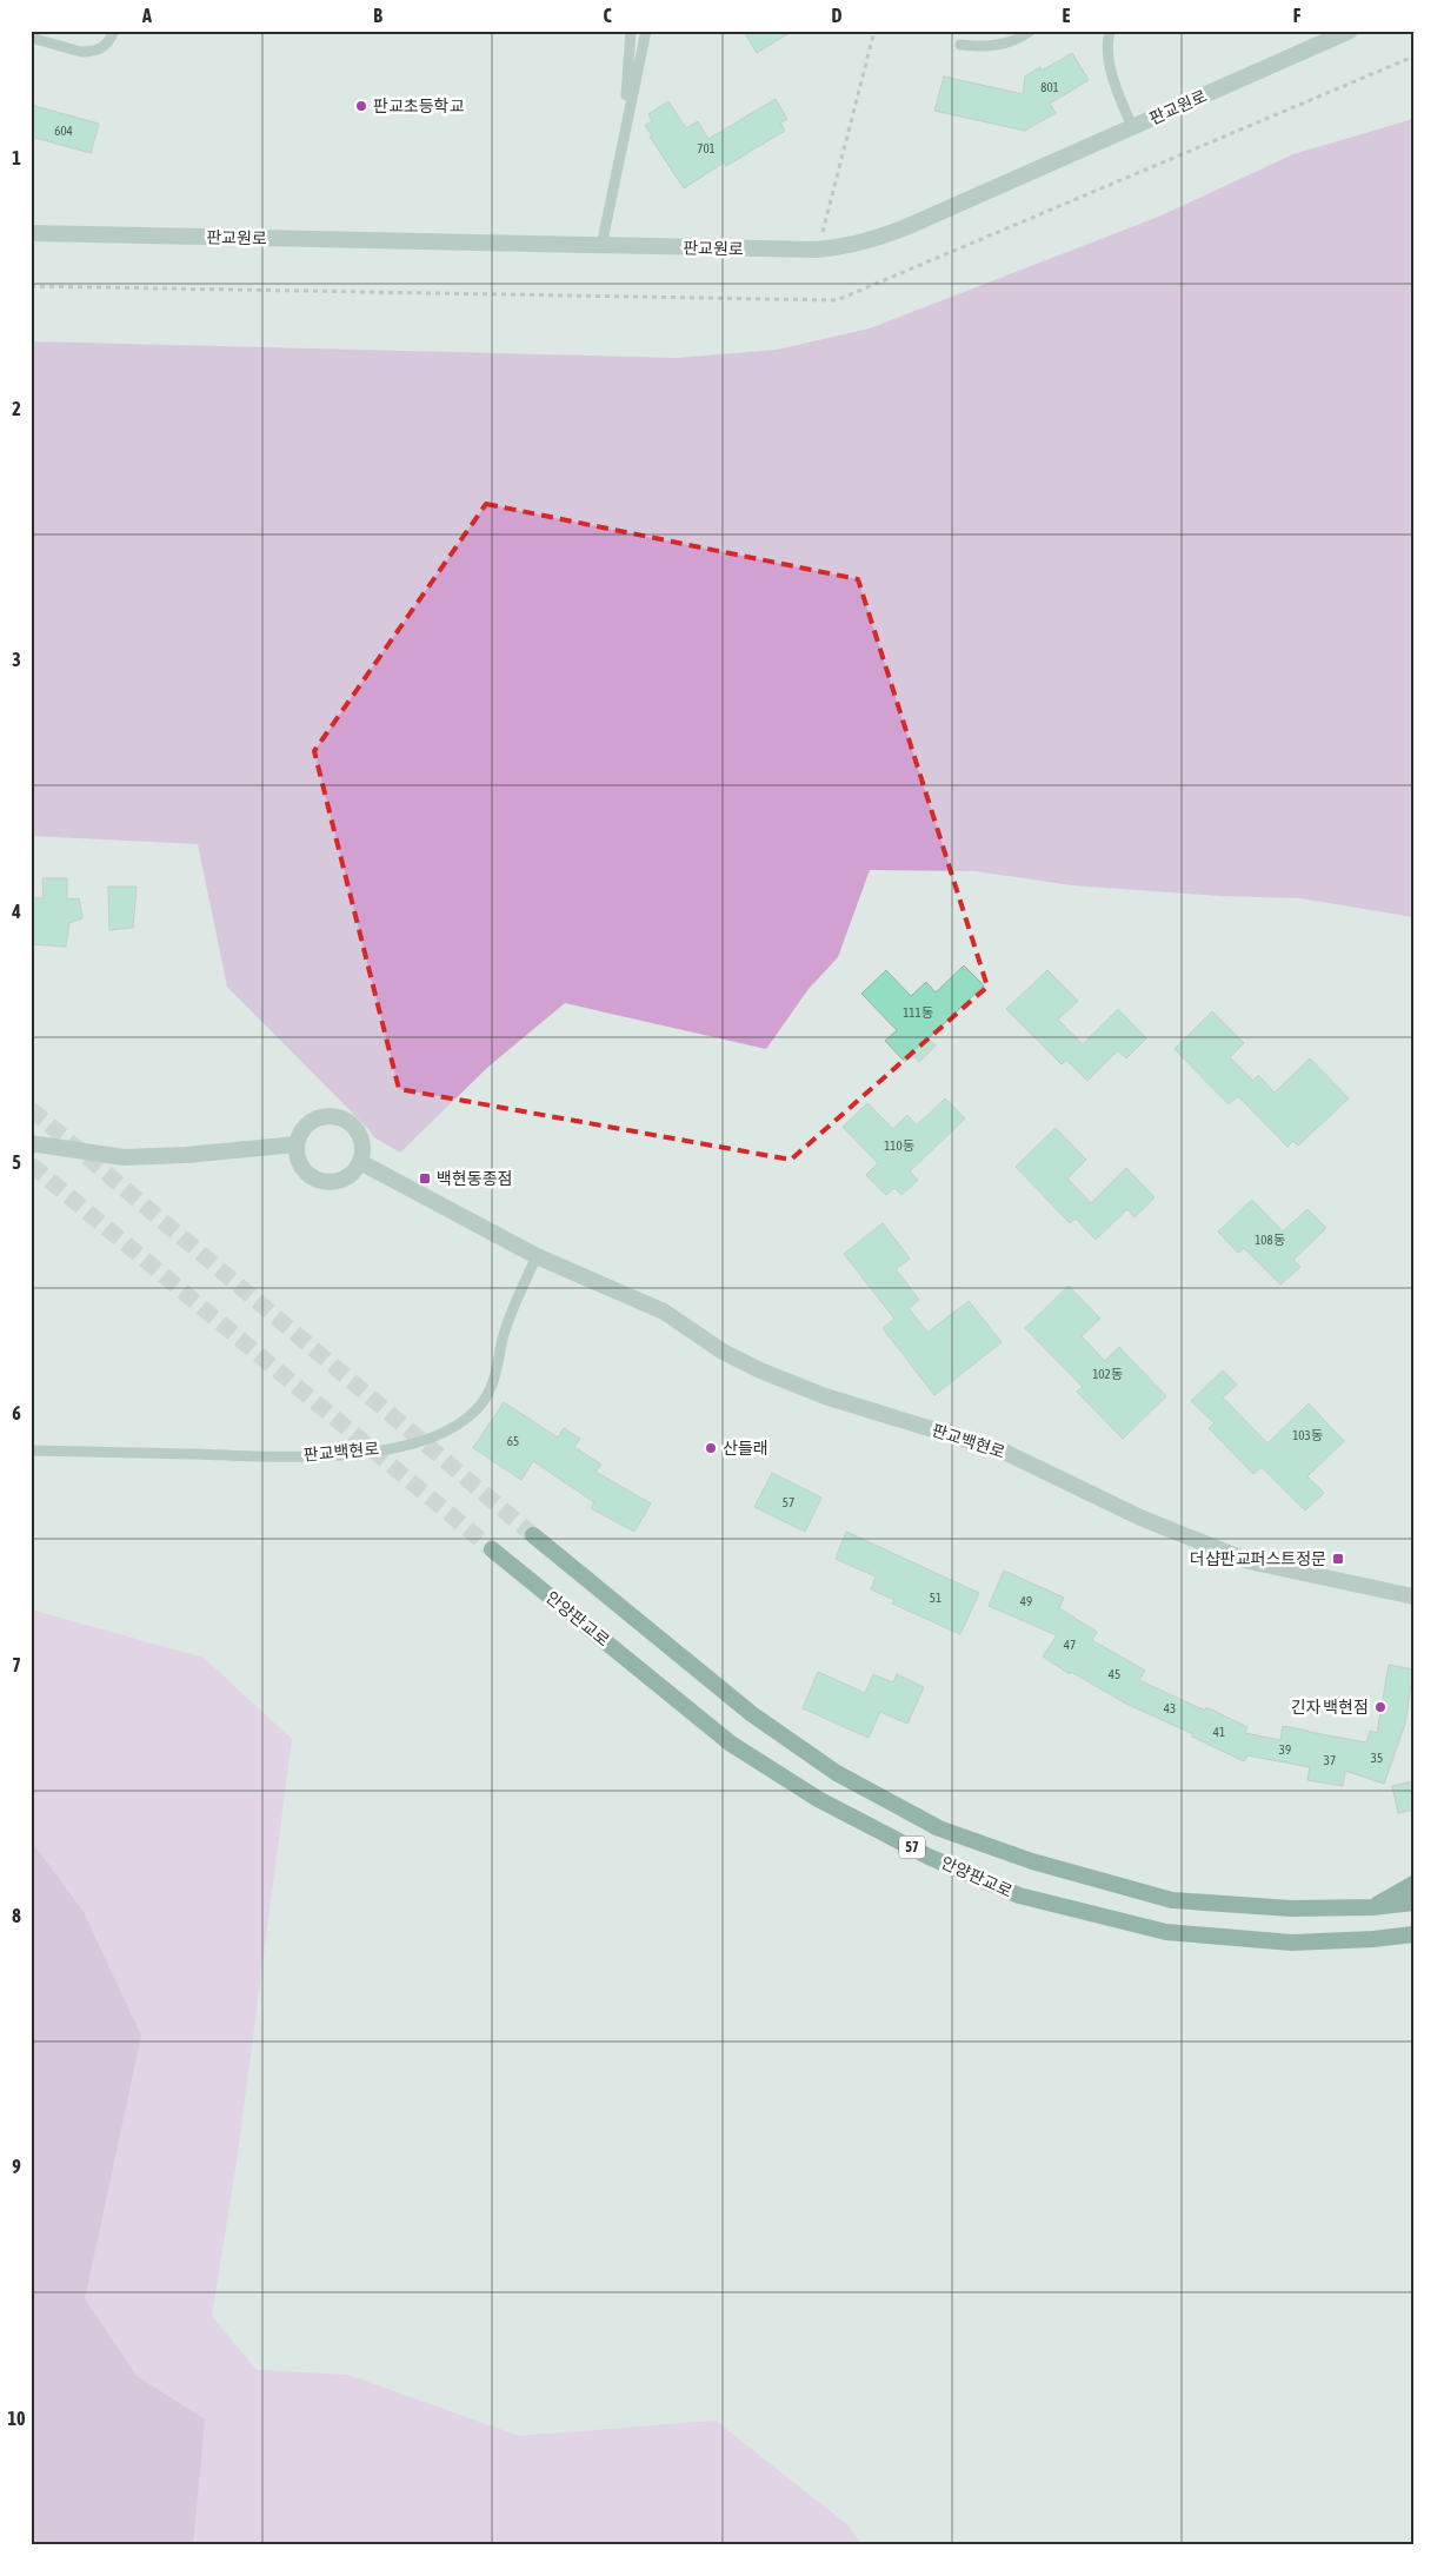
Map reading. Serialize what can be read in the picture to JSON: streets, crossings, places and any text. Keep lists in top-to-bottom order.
{
  "streets": {
    "main road": ["안양판교로", "57"],
    "street": ["판교원로", "판교백현로"]
  },
  "places": {
    "other": ["판교초등학교", "산들래", "긴자 백현점"],
    "transit": ["백현동종점", "더샵판교퍼스트정문"]
  },
  "house_numbers": [
    "801",
    "604",
    "701",
    "111동",
    "110동",
    "108동",
    "102동",
    "103동",
    "65",
    "57",
    "51",
    "49",
    "47",
    "45",
    "43",
    "41",
    "39",
    "35",
    "37"
  ],
  "grid": {
    "columns": [
      "A",
      "B",
      "C",
      "D",
      "E",
      "F"
    ],
    "rows": [
      "1",
      "2",
      "3",
      "4",
      "5",
      "6",
      "7",
      "8",
      "9",
      "10"
    ]
  }
}
